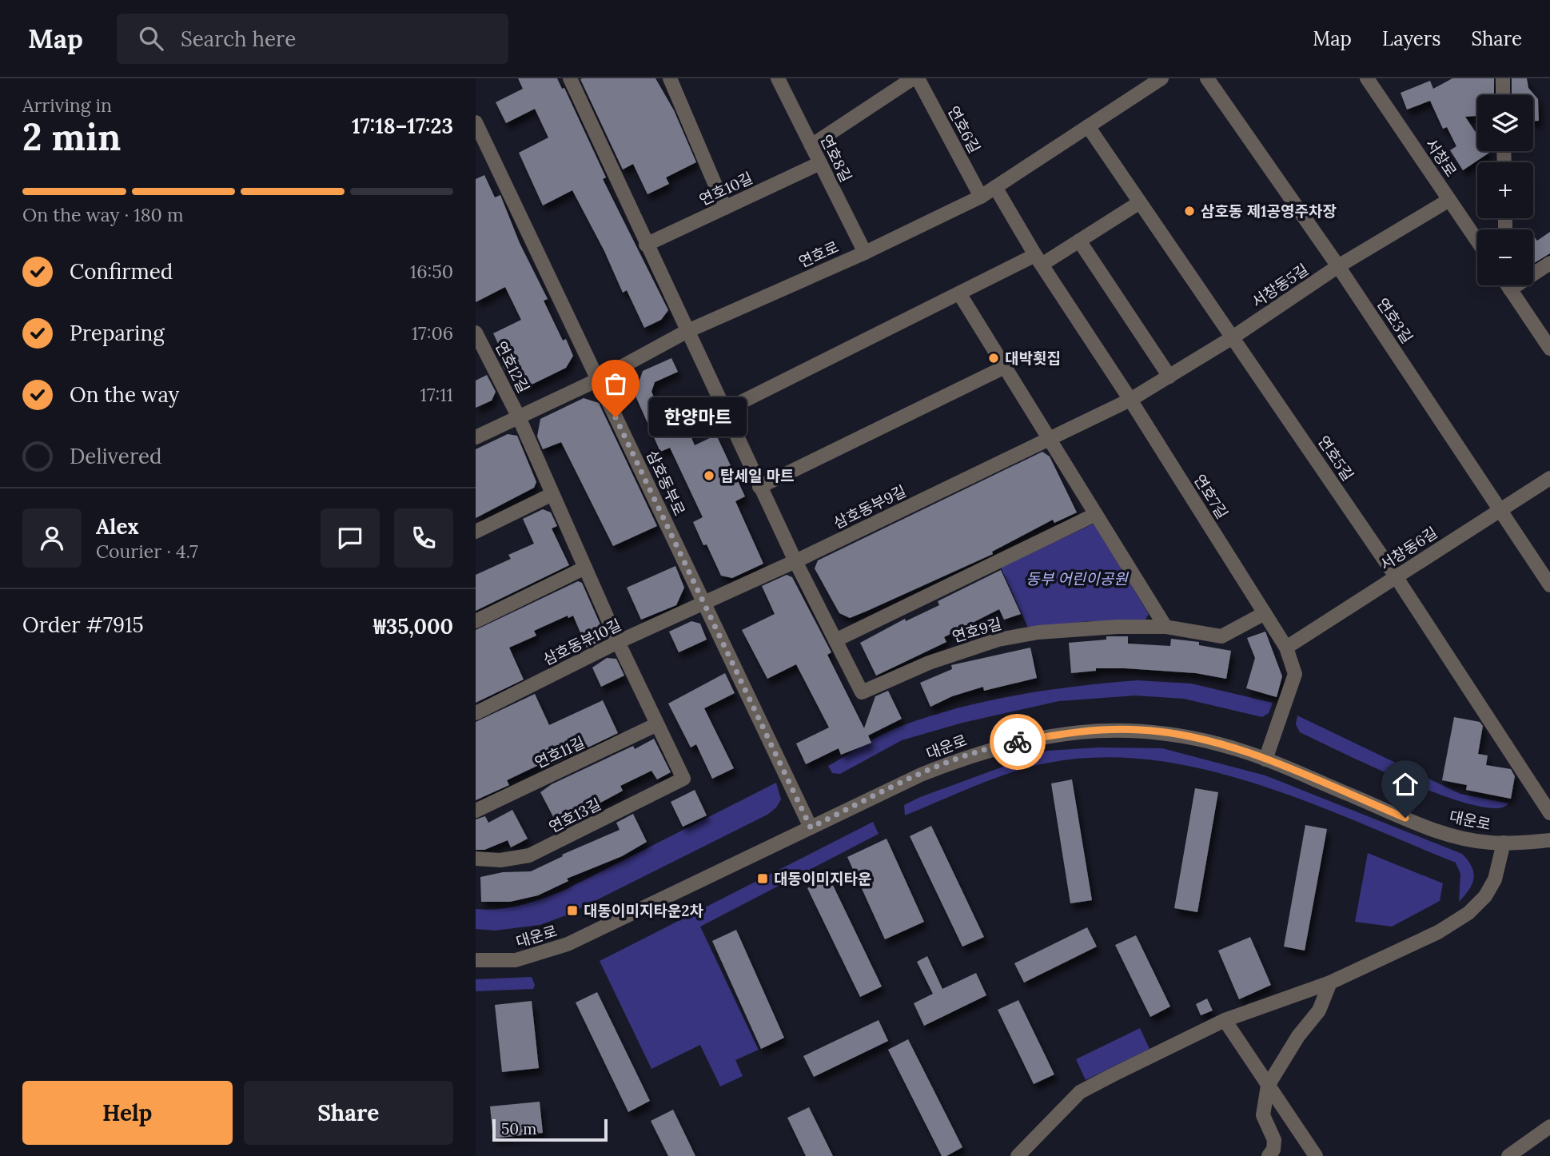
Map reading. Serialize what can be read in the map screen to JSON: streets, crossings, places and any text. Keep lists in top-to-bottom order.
{
  "streets": {
    "street": [
      "연호6길",
      "서창로",
      "연호8길",
      "연호10길",
      "연호로",
      "서창동5길",
      "연호3길",
      "연호12길",
      "연호5길",
      "삼호동부로",
      "연호7길",
      "삼호동부9길",
      "서창동6길",
      "연호9길",
      "삼호동부10길",
      "대운로",
      "연호11길",
      "연호13길"
    ]
  },
  "crossings": [
    ["연호6길", "연호로"],
    ["서창로", "서창동5길"],
    ["연호8길", "연호10길"],
    ["연호8길", "연호로"],
    ["연호로", "연호12길"],
    ["연호로", "연호5길"],
    ["연호로", "삼호동부로"],
    ["연호로", "연호7길"],
    ["연호로", "연호9길"],
    ["서창동5길", "연호3길"],
    ["서창동5길", "연호5길"],
    ["서창동5길", "연호7길"],
    ["서창동5길", "삼호동부9길"],
    ["연호3길", "서창동6길"],
    ["연호5길", "서창동6길"],
    ["삼호동부로", "삼호동부9길"],
    ["삼호동부로", "삼호동부10길"],
    ["삼호동부로", "대운로"],
    ["연호7길", "삼호동부9길"],
    ["연호7길", "서창동6길"],
    ["연호7길", "연호9길"],
    ["연호7길", "대운로"],
    ["삼호동부9길", "연호9길"],
    ["삼호동부9길", "삼호동부10길"],
    ["연호11길", "연호13길"]
  ],
  "parks": ["동부 어린이공원"],
  "places": {
    "other": [
      "삼호동 제1공영주차장",
      "대박횟집",
      "한양마트",
      "탑세일 마트"
    ],
    "transit": ["대동이미지타운", "대동이미지타운2차"]
  },
  "scale_bar": "50 m",
  "page": {
    "header": "Map",
    "search": "Search here",
    "nav": ["Map", "Layers", "Share"],
    "heading": ["2 min", "Arriving in", "17:18–17:23"],
    "panel": [
      "Alex",
      "Courier · 4.7",
      "Order #7915",
      "₩35,000"
    ],
    "map_buttons": ["+", "−"],
    "bar": "On the way · 180 m",
    "list": [
      ["Confirmed", "16:50"],
      ["Preparing", "17:06"],
      ["On the way", "17:11"],
      "Delivered"
    ],
    "bubble": "한양마트",
    "buttons": ["Help", "Share"],
    "scale": "50 m"
  }
}
